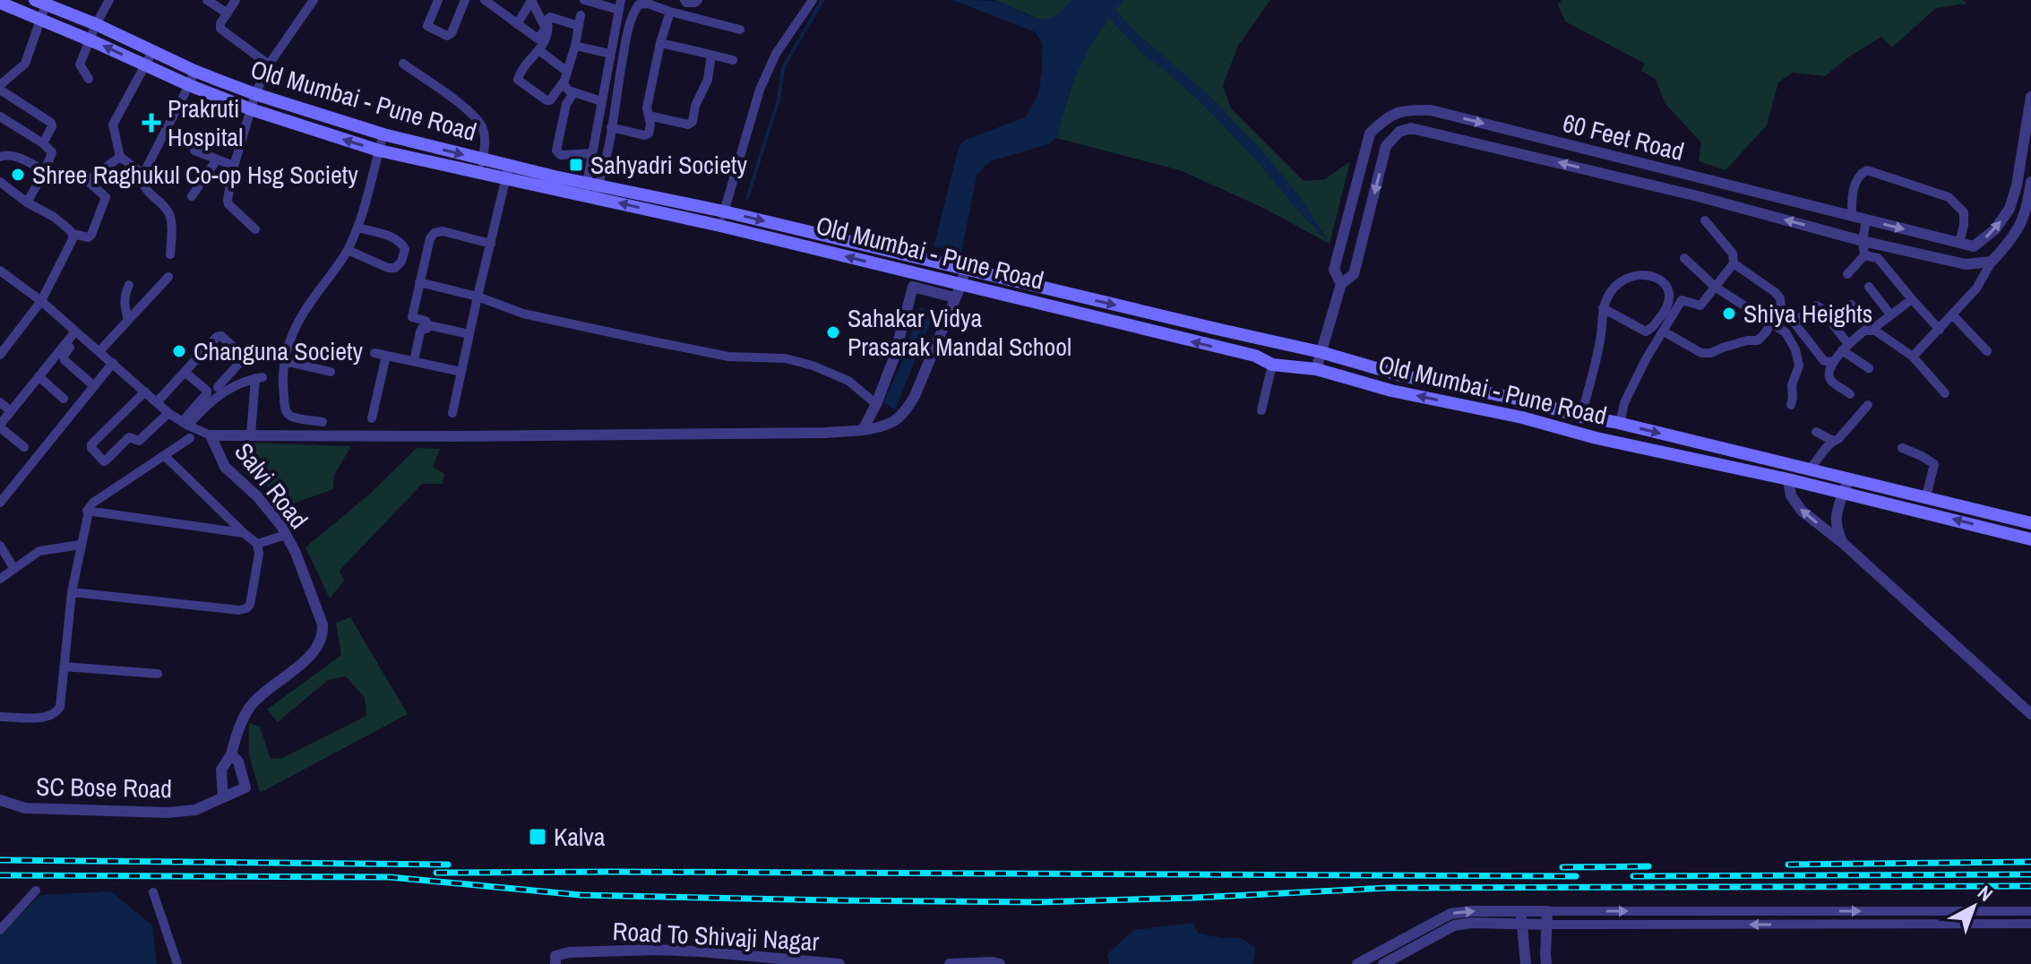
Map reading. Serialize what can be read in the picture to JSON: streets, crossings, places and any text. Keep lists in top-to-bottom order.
{
  "streets": {
    "main road": ["Old Mumbai - Pune Road"],
    "street": [
      "60 Feet Road",
      "Salvi Road",
      "SC Bose Road",
      "Road To Shivaji Nagar"
    ]
  },
  "crossings": [
    ["Old Mumbai - Pune Road", "60 Feet Road"],
    ["Salvi Road", "SC Bose Road"]
  ],
  "places": {
    "health": ["Prakruti Hospital"],
    "transit": ["Sahyadri Society", "Kalva"],
    "other": [
      "Shree Raghukul Co-op Hsg Society",
      "Shiya Heights",
      "Sahakar Vidya Prasarak Mandal School",
      "Changuna Society"
    ]
  },
  "north": "top right"
}
